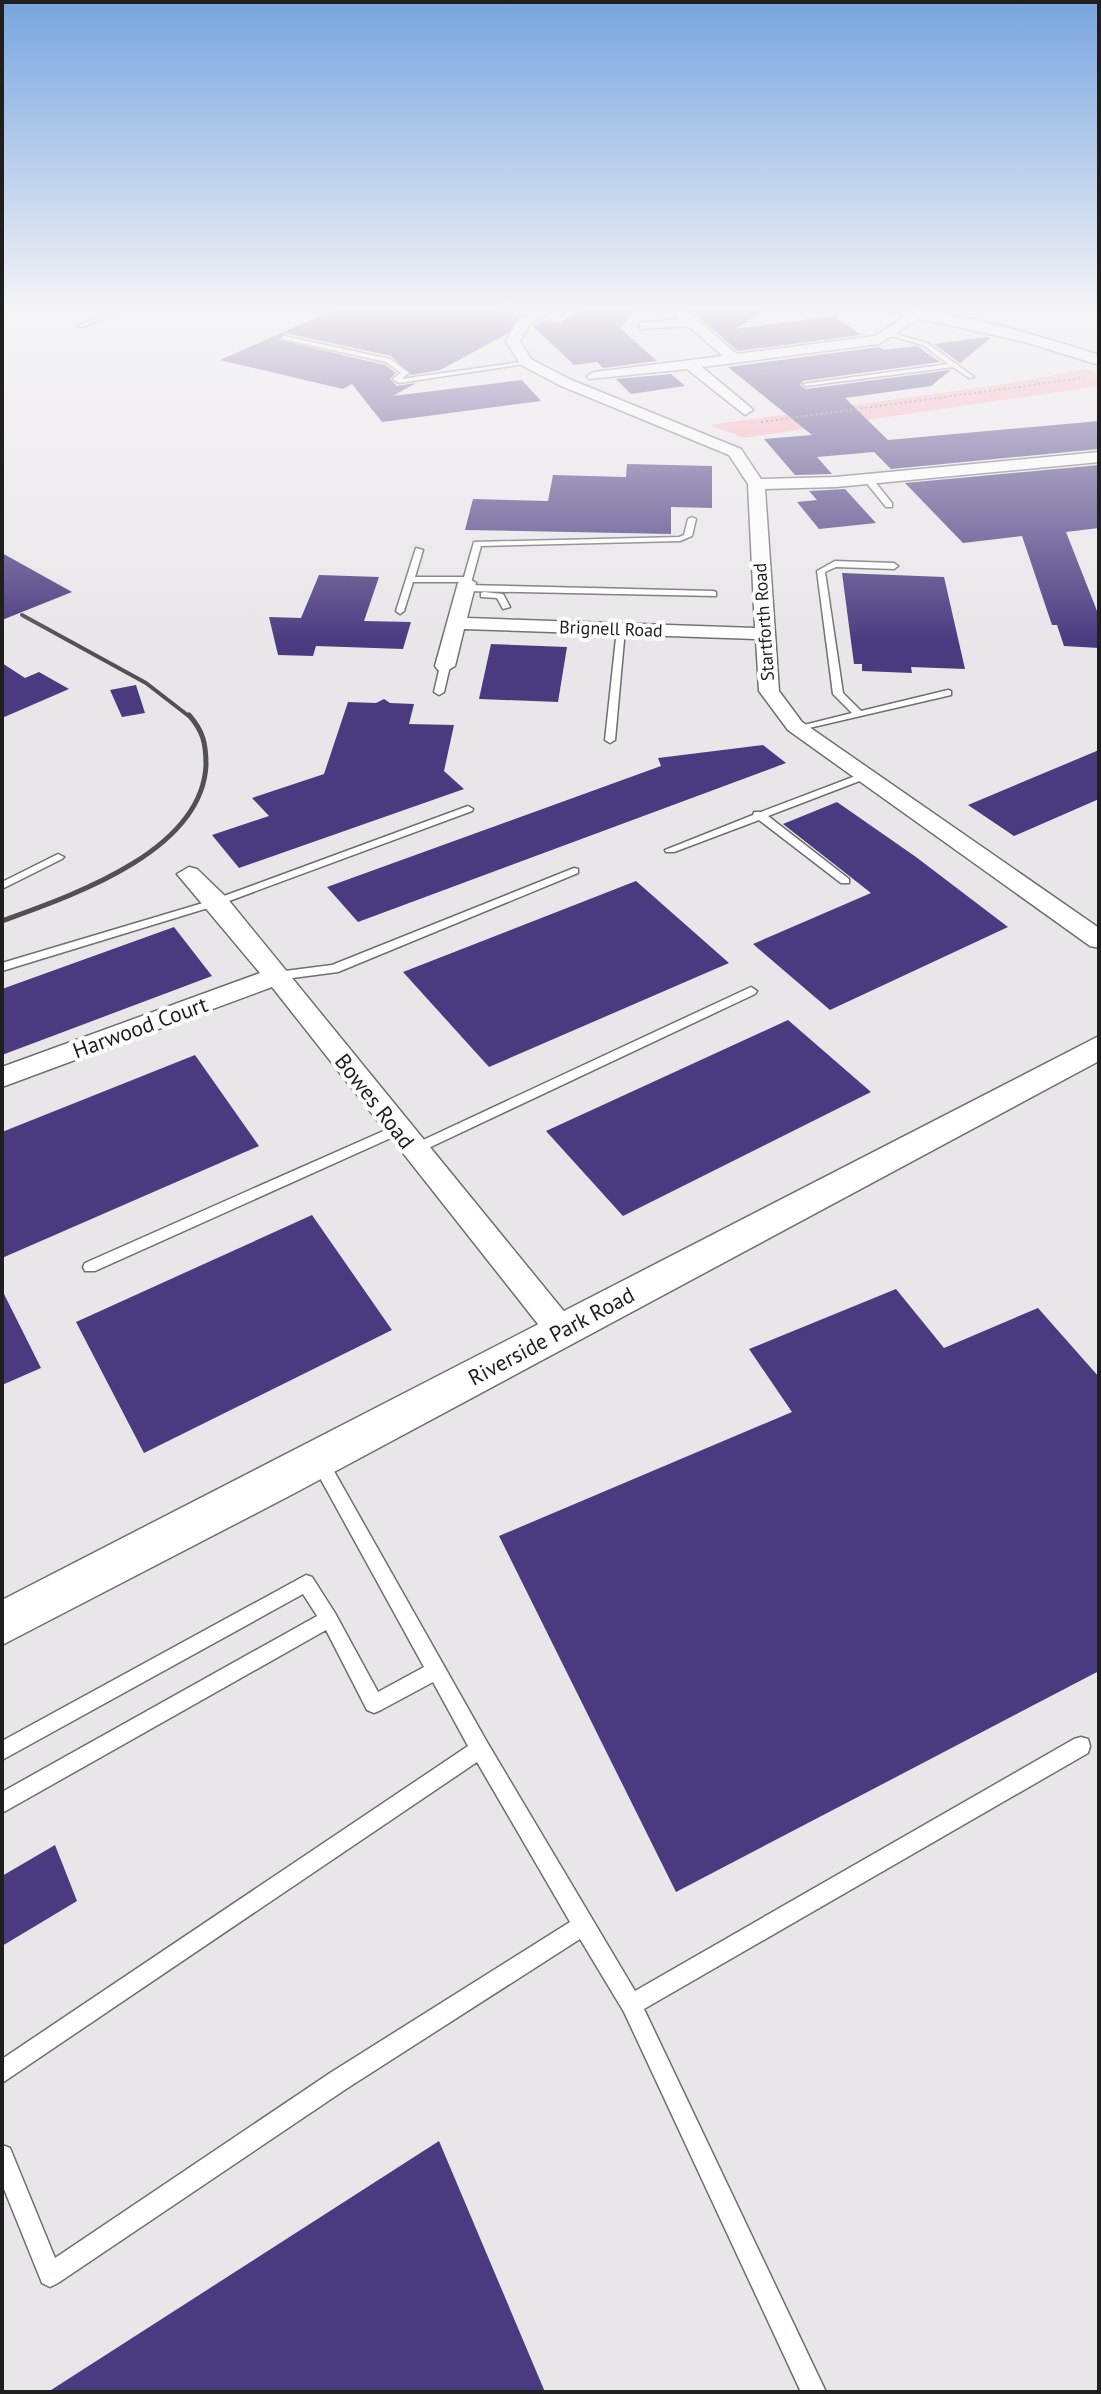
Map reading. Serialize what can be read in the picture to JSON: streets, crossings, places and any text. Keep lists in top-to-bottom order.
{
  "streets": {
    "street": [
      "Startforth Road",
      "Brignell Road",
      "Harwood Court",
      "Bowes Road",
      "Riverside Park Road"
    ]
  },
  "crossings": [
    ["Startforth Road", "Brignell Road"],
    ["Harwood Court", "Bowes Road"],
    ["Bowes Road", "Riverside Park Road"]
  ]
}
